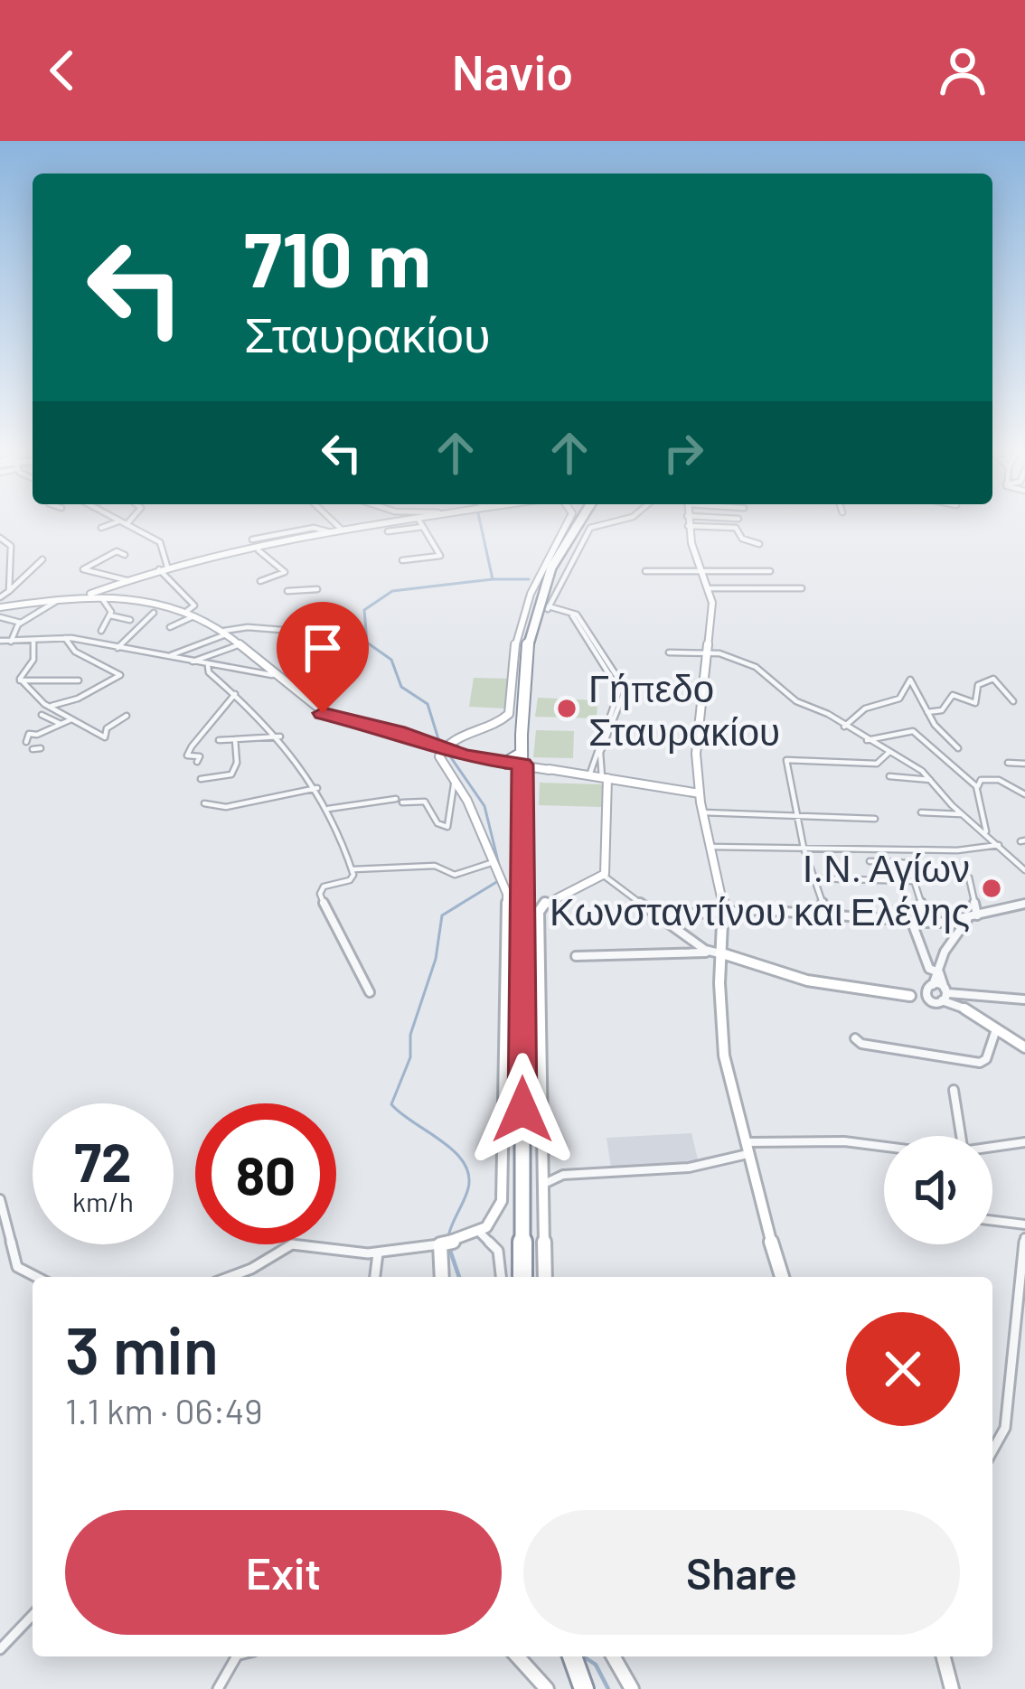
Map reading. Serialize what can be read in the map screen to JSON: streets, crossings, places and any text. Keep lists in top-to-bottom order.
{
  "places": ["Γήπεδο Σταυρακίου", "Ι.Ν. Αγίων Κωνσταντίνου και Ελένης"],
  "page": {
    "header": "Navio",
    "turn": ["710 m", "Σταυρακίου"],
    "speed": "72 km/h",
    "limit": "80",
    "heading": ["3 min", "1.1 km · 06:49"],
    "buttons": ["Exit", "Share"]
  }
}
